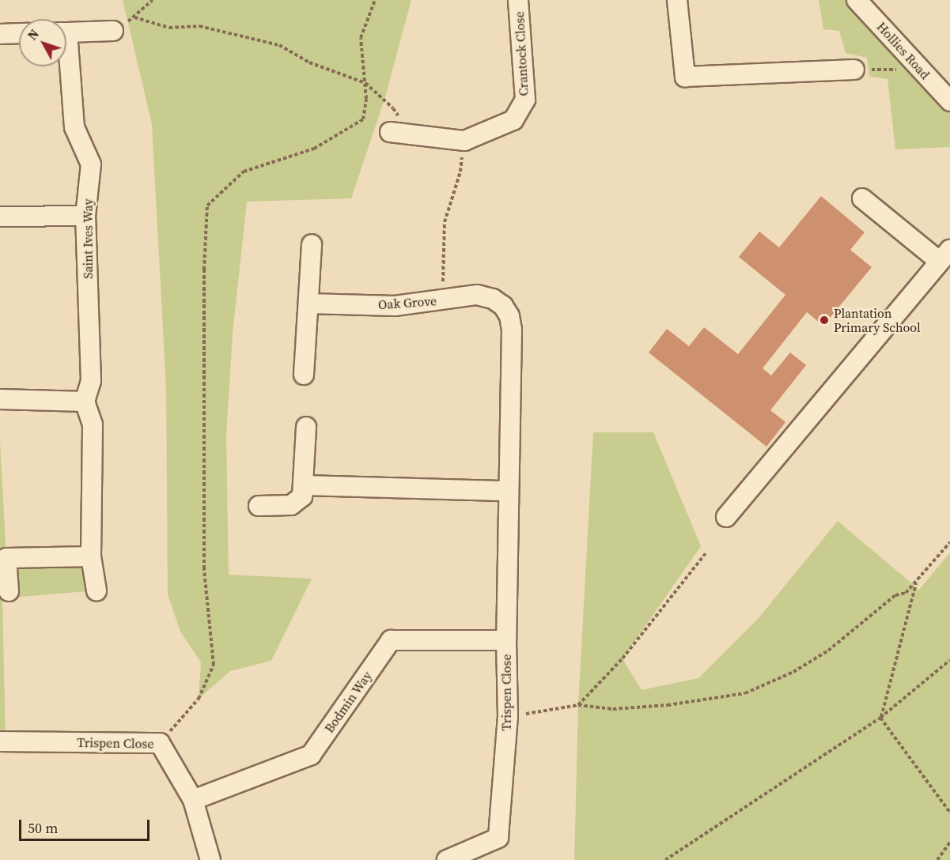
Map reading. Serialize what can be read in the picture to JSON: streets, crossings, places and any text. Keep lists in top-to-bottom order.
{
  "streets": {
    "street": [
      "Hollies Road",
      "Crantock Close",
      "Saint Ives Way",
      "Oak Grove",
      "Trispen Close",
      "Bodmin Way"
    ]
  },
  "crossings": [
    ["Oak Grove", "Trispen Close"],
    ["Trispen Close", "Bodmin Way"]
  ],
  "places": ["Plantation Primary School"],
  "scale_bar": "50 m",
  "north": "top left"
}
